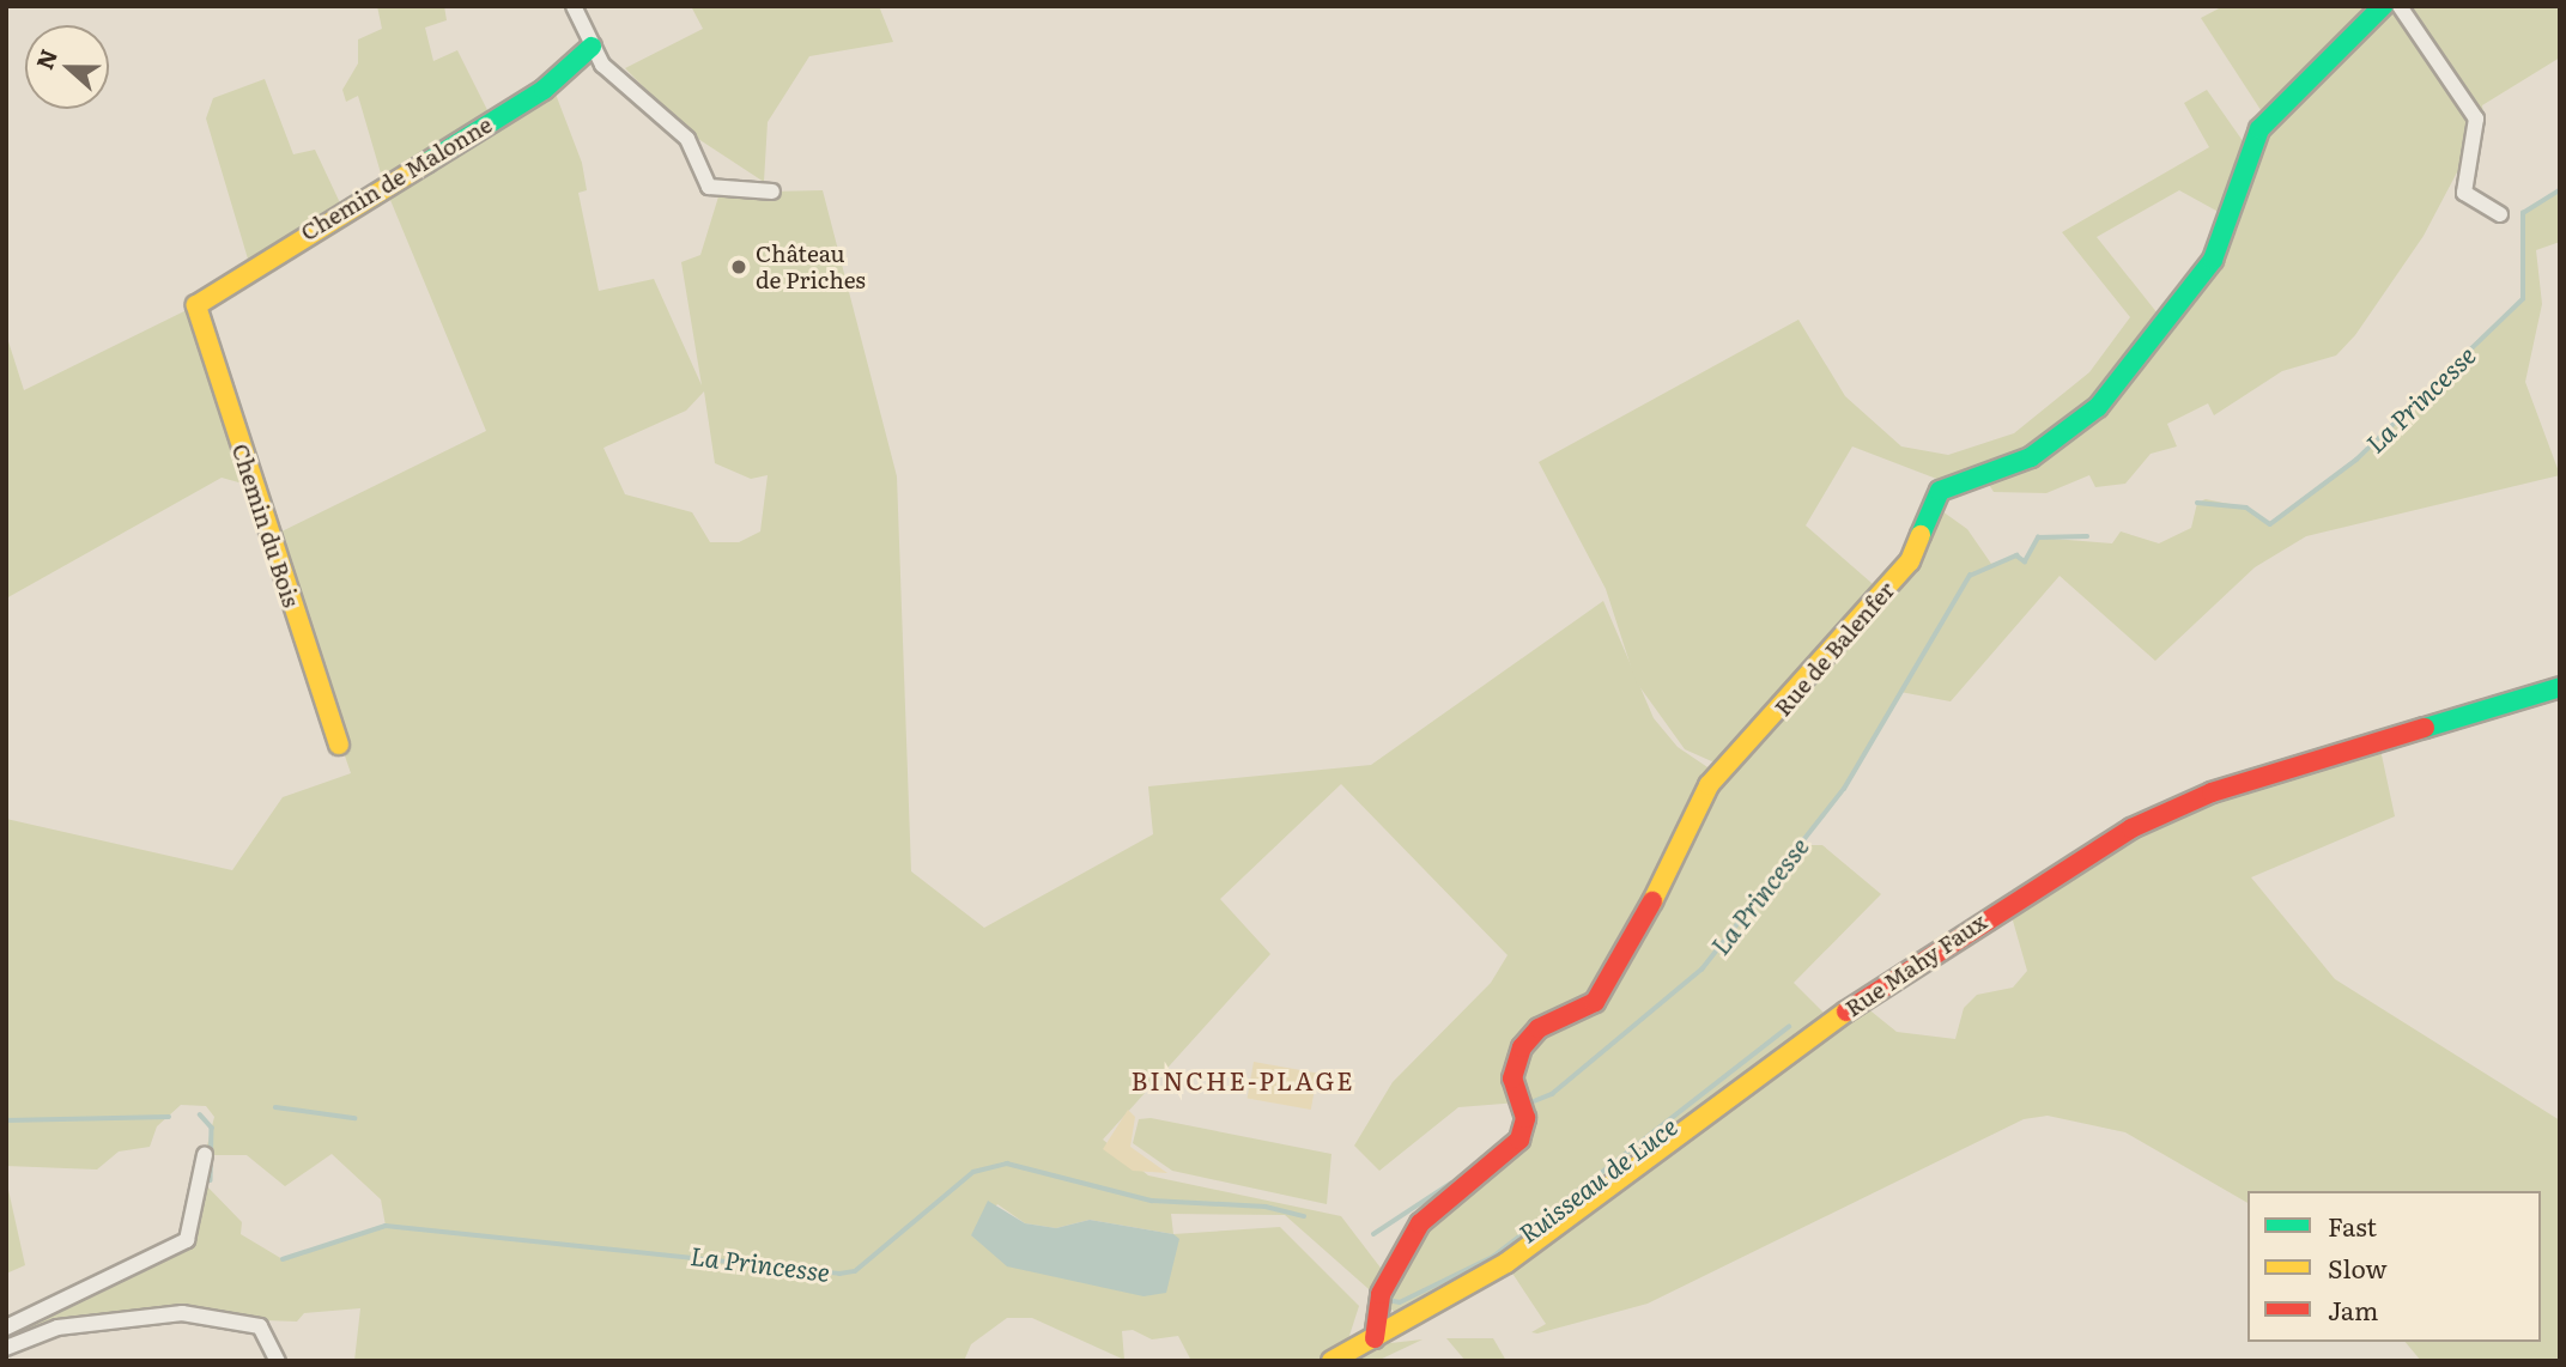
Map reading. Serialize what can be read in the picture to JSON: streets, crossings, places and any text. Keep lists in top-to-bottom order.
{
  "streets": {
    "street": [
      "Chemin de Malonne",
      "Chemin du Bois",
      "Rue de Balenfer",
      "Rue Mahy Faux"
    ]
  },
  "crossings": [
    ["Chemin de Malonne", "Chemin du Bois"],
    ["Rue de Balenfer", "Rue Mahy Faux"]
  ],
  "districts": ["BINCHE-PLAGE"],
  "water": ["La Princesse", "Ruisseau de Luce"],
  "places": ["Château de Priches"],
  "legend": ["Fast", "Slow", "Jam"],
  "north": "left"
}
